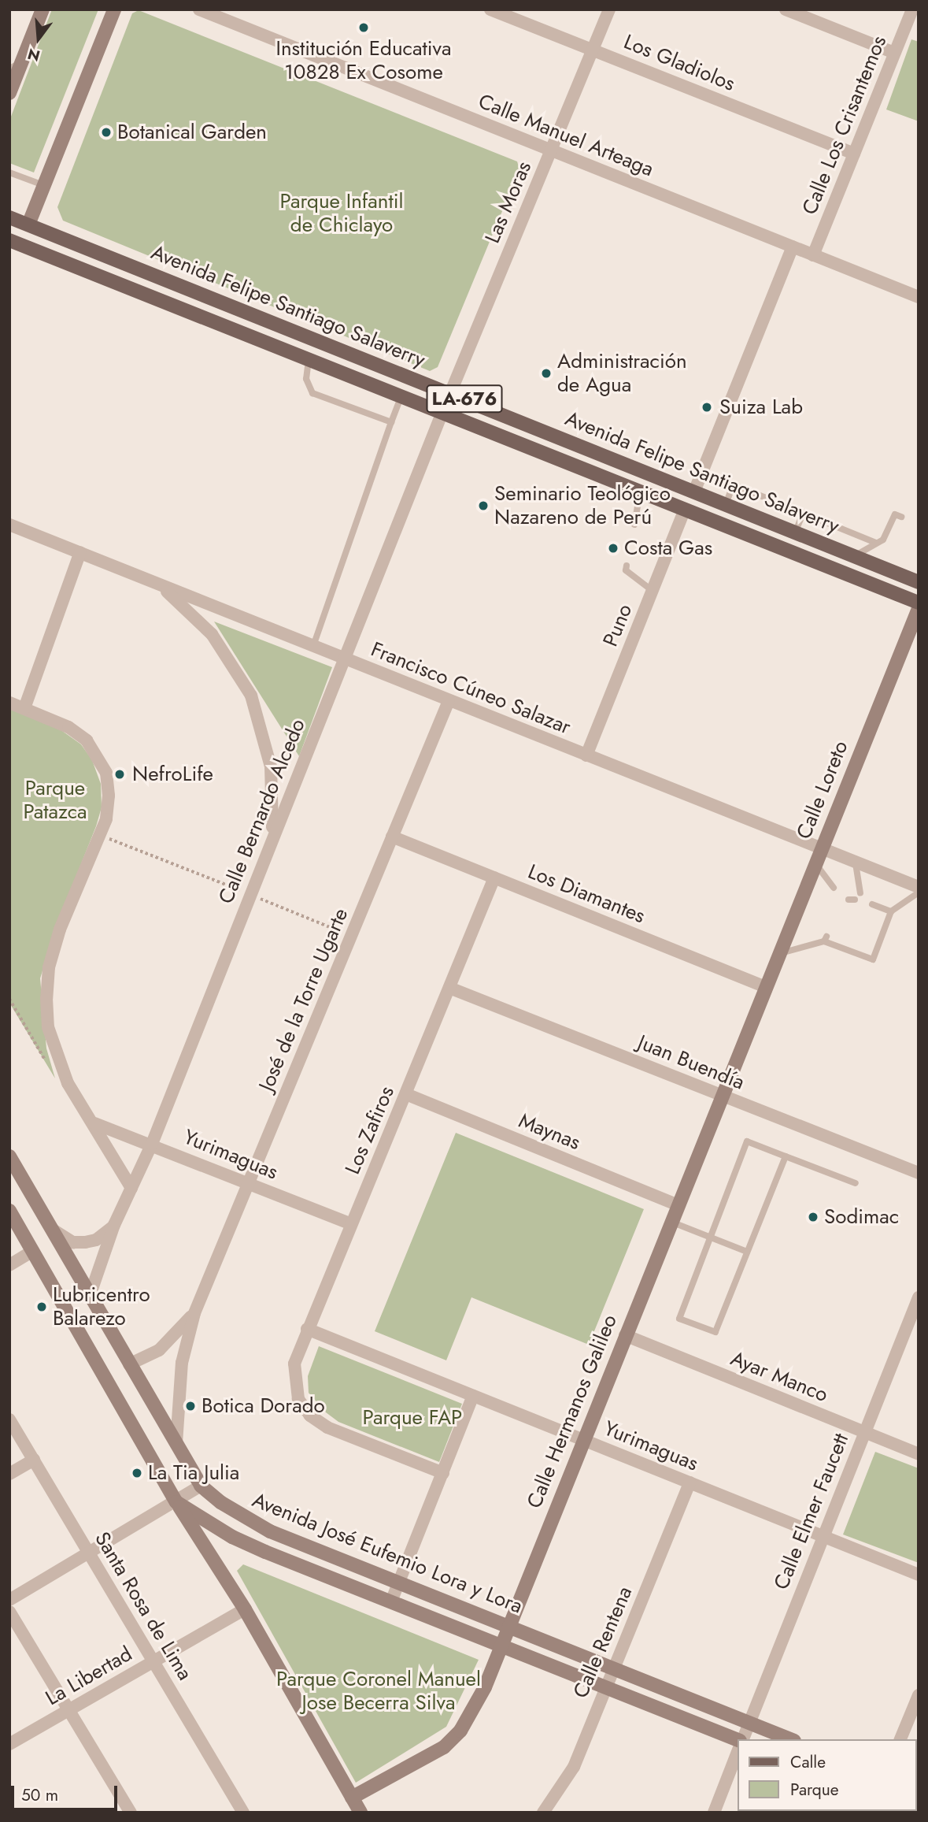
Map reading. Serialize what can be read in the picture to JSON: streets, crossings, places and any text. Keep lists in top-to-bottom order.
{
  "streets": {
    "main road": ["Avenida Felipe Santiago Salaverry", "LA-676"],
    "street": [
      "Los Gladiolos",
      "Calle Los Crisantemos",
      "Calle Manuel Arteaga",
      "Las Moras",
      "Puno",
      "Francisco Cúneo Salazar",
      "Calle Loreto",
      "Calle Bernardo Alcedo",
      "Los Diamantes",
      "José de la Torre Ugarte",
      "Juan Buendía",
      "Los Zafiros",
      "Maynas",
      "Yurimaguas",
      "Ayar Manco",
      "Calle Hermanos Galileo",
      "Calle Elmer Faucett",
      "Avenida José Eufemio Lora y Lora",
      "Santa Rosa de Lima",
      "Calle Rentena",
      "La Libertad"
    ]
  },
  "crossings": [
    ["Los Gladiolos", "Calle Los Crisantemos"],
    ["Los Gladiolos", "Las Moras"],
    ["Calle Los Crisantemos", "Calle Manuel Arteaga"],
    ["Calle Manuel Arteaga", "Las Moras"],
    ["Las Moras", "Avenida Felipe Santiago Salaverry"],
    ["Las Moras", "Calle Bernardo Alcedo"],
    ["Avenida Felipe Santiago Salaverry", "Puno"],
    ["Avenida Felipe Santiago Salaverry", "Calle Bernardo Alcedo"],
    ["Puno", "Francisco Cúneo Salazar"],
    ["Francisco Cúneo Salazar", "Calle Loreto"],
    ["Francisco Cúneo Salazar", "Calle Bernardo Alcedo"],
    ["Francisco Cúneo Salazar", "José de la Torre Ugarte"],
    ["Calle Loreto", "Los Diamantes"],
    ["Calle Loreto", "Calle Hermanos Galileo"],
    ["Calle Bernardo Alcedo", "Yurimaguas"],
    ["Calle Bernardo Alcedo", "Avenida José Eufemio Lora y Lora"],
    ["Los Diamantes", "José de la Torre Ugarte"],
    ["Los Diamantes", "Los Zafiros"],
    ["Los Diamantes", "Calle Hermanos Galileo"],
    ["José de la Torre Ugarte", "Yurimaguas"],
    ["José de la Torre Ugarte", "Avenida José Eufemio Lora y Lora"],
    ["Juan Buendía", "Los Zafiros"],
    ["Juan Buendía", "Calle Hermanos Galileo"],
    ["Los Zafiros", "Maynas"],
    ["Los Zafiros", "Yurimaguas"],
    ["Maynas", "Calle Hermanos Galileo"],
    ["Yurimaguas", "Calle Hermanos Galileo"],
    ["Yurimaguas", "Calle Elmer Faucett"],
    ["Yurimaguas", "Calle Rentena"],
    ["Ayar Manco", "Calle Hermanos Galileo"],
    ["Ayar Manco", "Calle Elmer Faucett"],
    ["Calle Hermanos Galileo", "Avenida José Eufemio Lora y Lora"],
    ["Calle Elmer Faucett", "Avenida José Eufemio Lora y Lora"],
    ["Avenida José Eufemio Lora y Lora", "Calle Rentena"],
    ["Santa Rosa de Lima", "La Libertad"]
  ],
  "parks": [
    "Parque Infantil de Chiclayo",
    "Parque Patazca",
    "Parque FAP",
    "Parque Coronel Manuel Jose Becerra Silva"
  ],
  "places": [
    "Institución Educativa 10828 Ex Cosome",
    "Botanical Garden",
    "Administración de Agua",
    "Suiza Lab",
    "Seminario Teológico Nazareno de Perú",
    "Costa Gas",
    "NefroLife",
    "Sodimac",
    "Lubricentro Balarezo",
    "Botica Dorado",
    "La Tia Julia"
  ],
  "legend": ["Calle", "Parque"],
  "scale_bar": "50 m",
  "north": "bottom"
}
